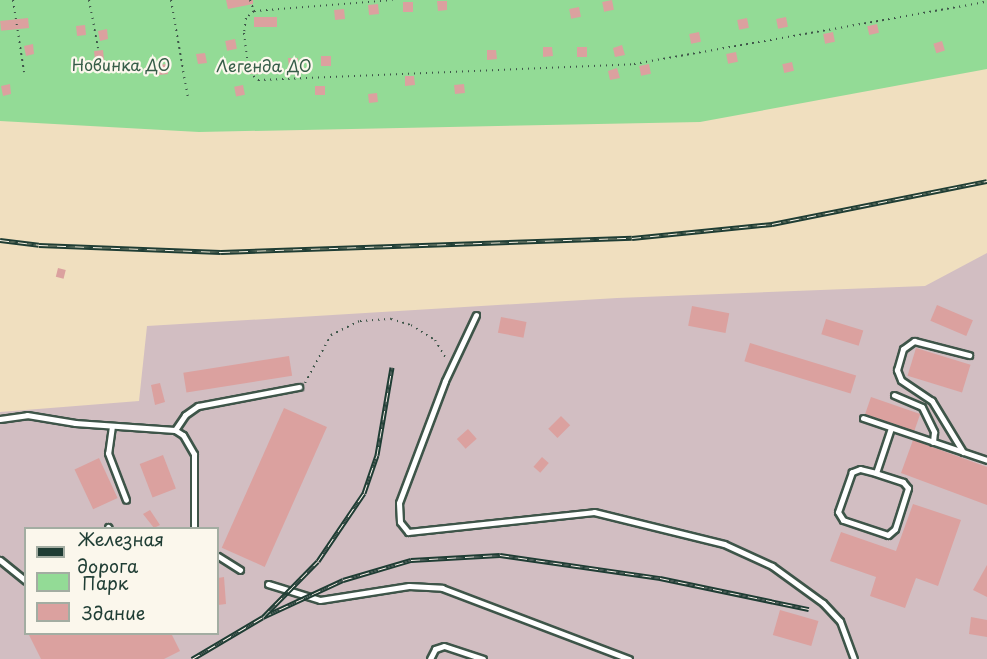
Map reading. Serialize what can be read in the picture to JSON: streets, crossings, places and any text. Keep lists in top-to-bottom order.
{
  "parks": ["Новинка ДО", "Легенда ДО"],
  "legend": ["Железная дорога", "Парк", "Здание"]
}
